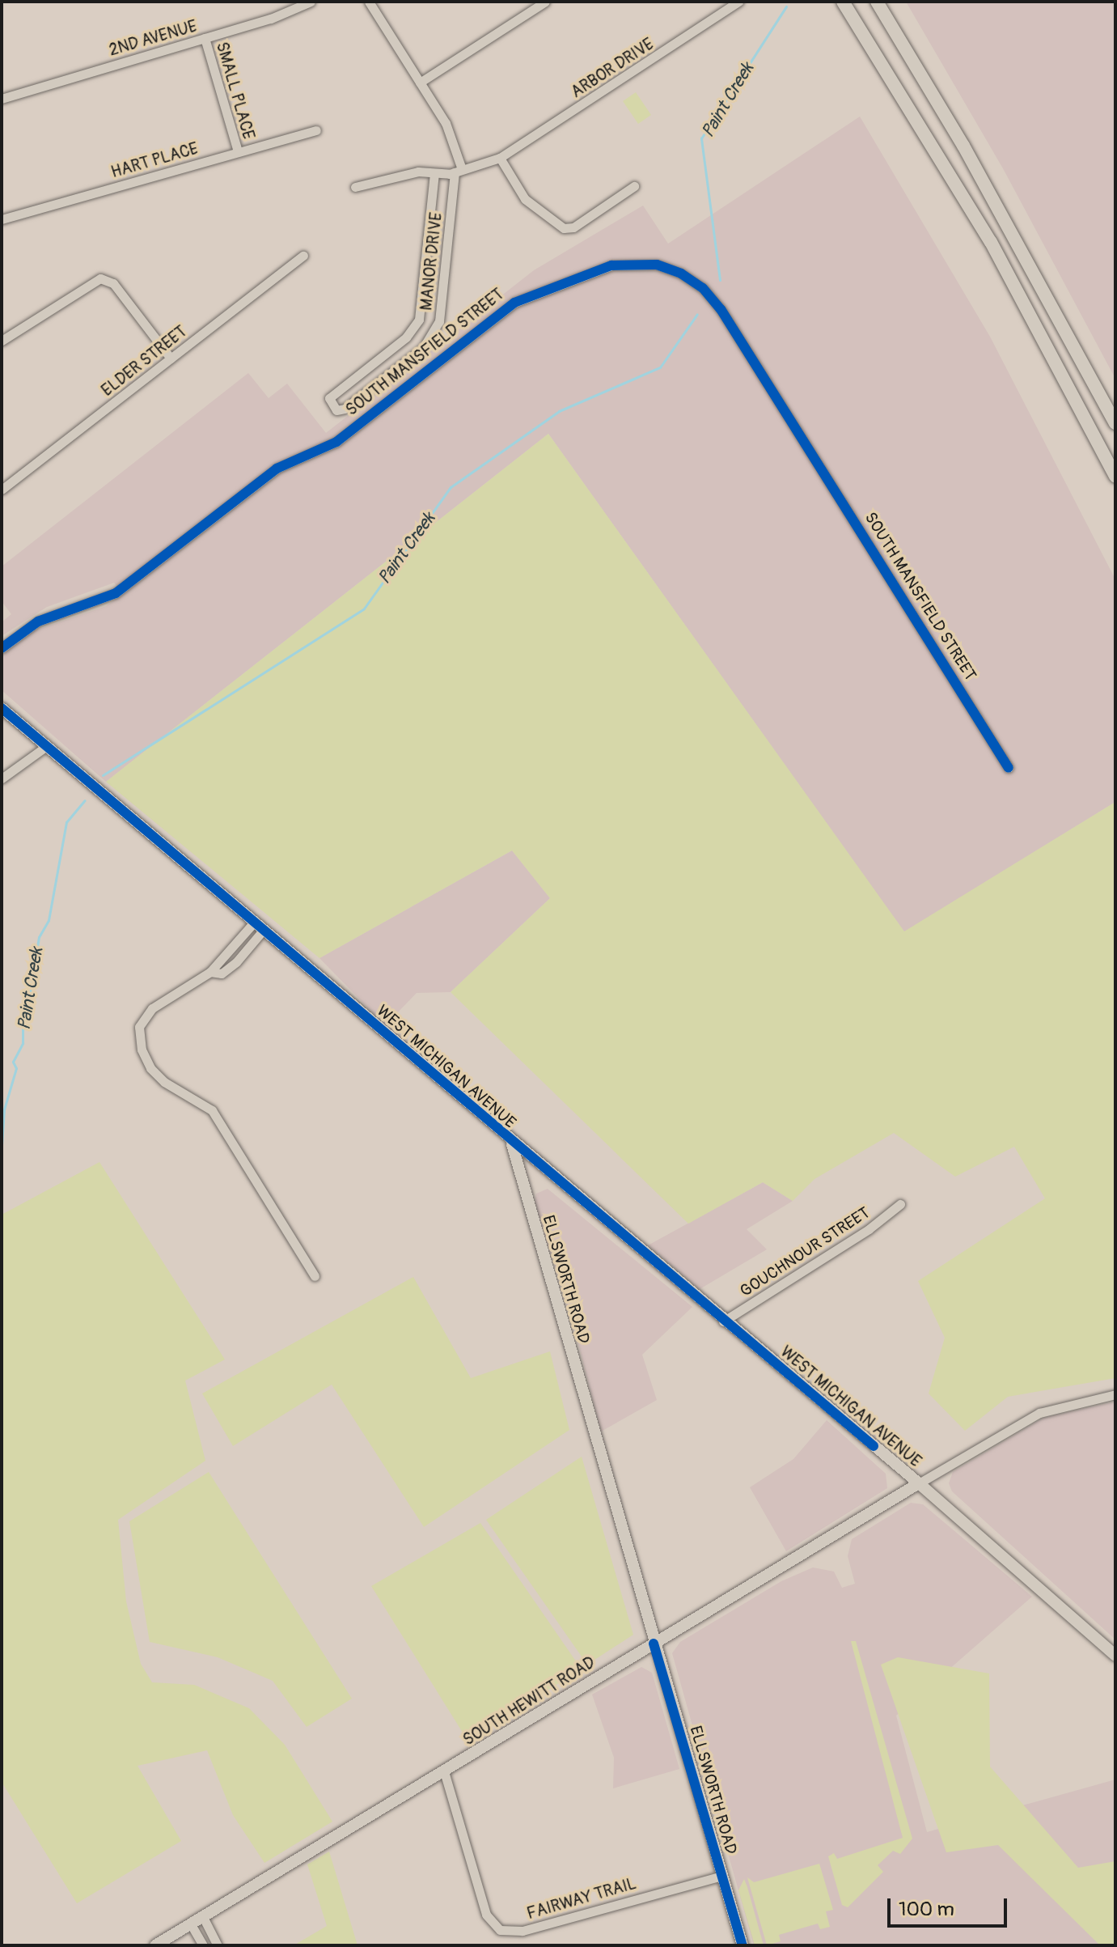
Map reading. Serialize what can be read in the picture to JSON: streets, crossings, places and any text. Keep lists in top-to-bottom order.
{
  "streets": {
    "main road": ["WEST MICHIGAN AVENUE", "ELLSWORTH ROAD", "SOUTH HEWITT ROAD"],
    "street": [
      "2ND AVENUE",
      "ARBOR DRIVE",
      "SMALL PLACE",
      "HART PLACE",
      "MANOR DRIVE",
      "SOUTH MANSFIELD STREET",
      "ELDER STREET",
      "GOUCHNOUR STREET",
      "FAIRWAY TRAIL"
    ]
  },
  "crossings": [
    ["2ND AVENUE", "SMALL PLACE"],
    ["ARBOR DRIVE", "MANOR DRIVE"],
    ["SMALL PLACE", "HART PLACE"],
    ["WEST MICHIGAN AVENUE", "GOUCHNOUR STREET"],
    ["WEST MICHIGAN AVENUE", "ELLSWORTH ROAD"],
    ["WEST MICHIGAN AVENUE", "SOUTH HEWITT ROAD"],
    ["ELLSWORTH ROAD", "SOUTH HEWITT ROAD"],
    ["ELLSWORTH ROAD", "FAIRWAY TRAIL"],
    ["SOUTH HEWITT ROAD", "FAIRWAY TRAIL"]
  ],
  "water": ["Paint Creek"],
  "scale_bar": "100 m"
}
